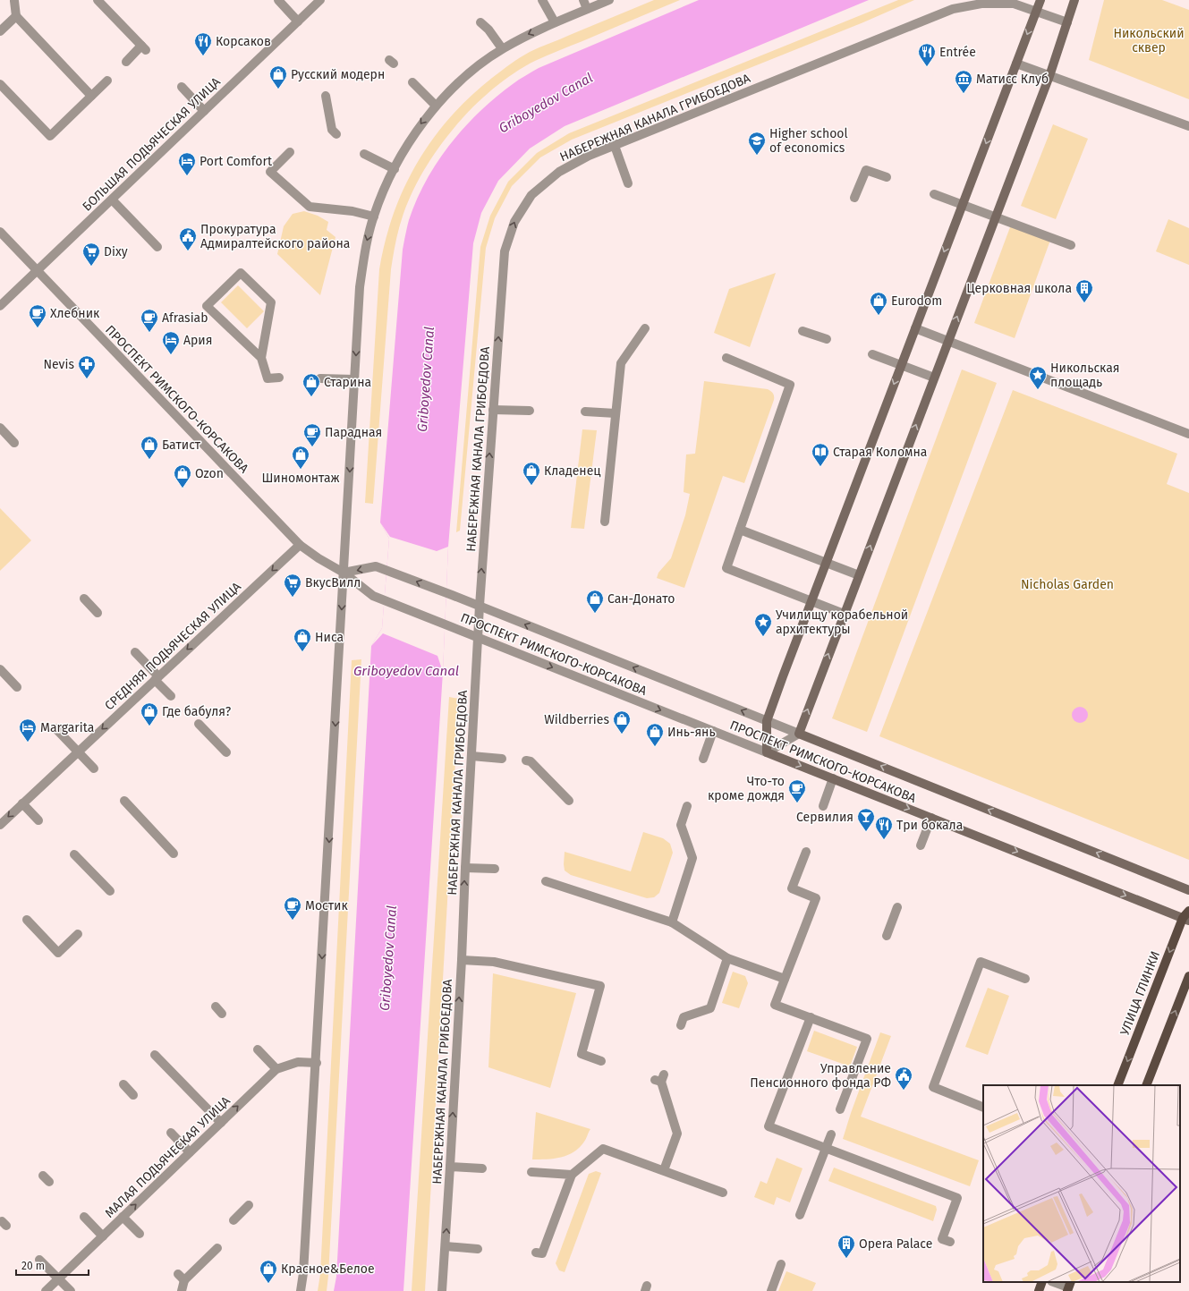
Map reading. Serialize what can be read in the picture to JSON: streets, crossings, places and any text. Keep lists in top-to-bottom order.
{
  "streets": {
    "main road": ["ПРОСПЕКТ РИМСКОГО-КОРСАКОВА", "УЛИЦА ГЛИНКИ"],
    "street": [
      "НАБЕРЕЖНАЯ КАНАЛА ГРИБОЕДОВА",
      "БОЛЬШАЯ ПОДЬЯЧЕСКАЯ УЛИЦА",
      "СРЕДНЯЯ ПОДЬЯЧЕСКАЯ УЛИЦА",
      "МАЛАЯ ПОДЬЯЧЕСКАЯ УЛИЦА"
    ]
  },
  "crossings": [
    ["НАБЕРЕЖНАЯ КАНАЛА ГРИБОЕДОВА", "ПРОСПЕКТ РИМСКОГО-КОРСАКОВА"],
    ["БОЛЬШАЯ ПОДЬЯЧЕСКАЯ УЛИЦА", "ПРОСПЕКТ РИМСКОГО-КОРСАКОВА"],
    ["ПРОСПЕКТ РИМСКОГО-КОРСАКОВА", "СРЕДНЯЯ ПОДЬЯЧЕСКАЯ УЛИЦА"],
    ["ПРОСПЕКТ РИМСКОГО-КОРСАКОВА", "УЛИЦА ГЛИНКИ"]
  ],
  "one_way": ["НАБЕРЕЖНАЯ КАНАЛА ГРИБОЕДОВА", "СРЕДНЯЯ ПОДЬЯЧЕСКАЯ УЛИЦА", "МАЛАЯ ПОДЬЯЧЕСКАЯ УЛИЦА"],
  "water": ["Griboyedov Canal"],
  "parks": ["Никольский сквер", "Nicholas Garden"],
  "places": {
    "restaurant": ["Корсаков", "Entrée", "Три бокала"],
    "shop": [
      "Русский модерн",
      "Eurodom",
      "Старина",
      "Батист",
      "Шиномонтаж",
      "Кладенец",
      "Ozon",
      "Сан-Донато",
      "Ниса",
      "Где бабуля?",
      "Wildberries",
      "Инь-янь",
      "Красное&Белое"
    ],
    "museum": ["Матисс Клуб"],
    "school or university": ["Higher school of economics"],
    "hotel": ["Port Comfort", "Ария", "Margarita"],
    "public building": ["Прокуратура Адмиралтейского района", "Управление Пенсионного фонда РФ"],
    "supermarket": ["Dixy", "ВкусВилл"],
    "building": ["Церковная школа", "Opera Palace"],
    "cafe": [
      "Хлебник",
      "Afrasiab",
      "Парадная",
      "Что-то кроме дождя",
      "Мостик"
    ],
    "pharmacy": ["Nevis"],
    "place": ["Никольская площадь", "Училищу корабельной архитектуры"],
    "library": ["Старая Коломна"],
    "bar": ["Сервилия"]
  },
  "scale_bar": "20 m"
}
